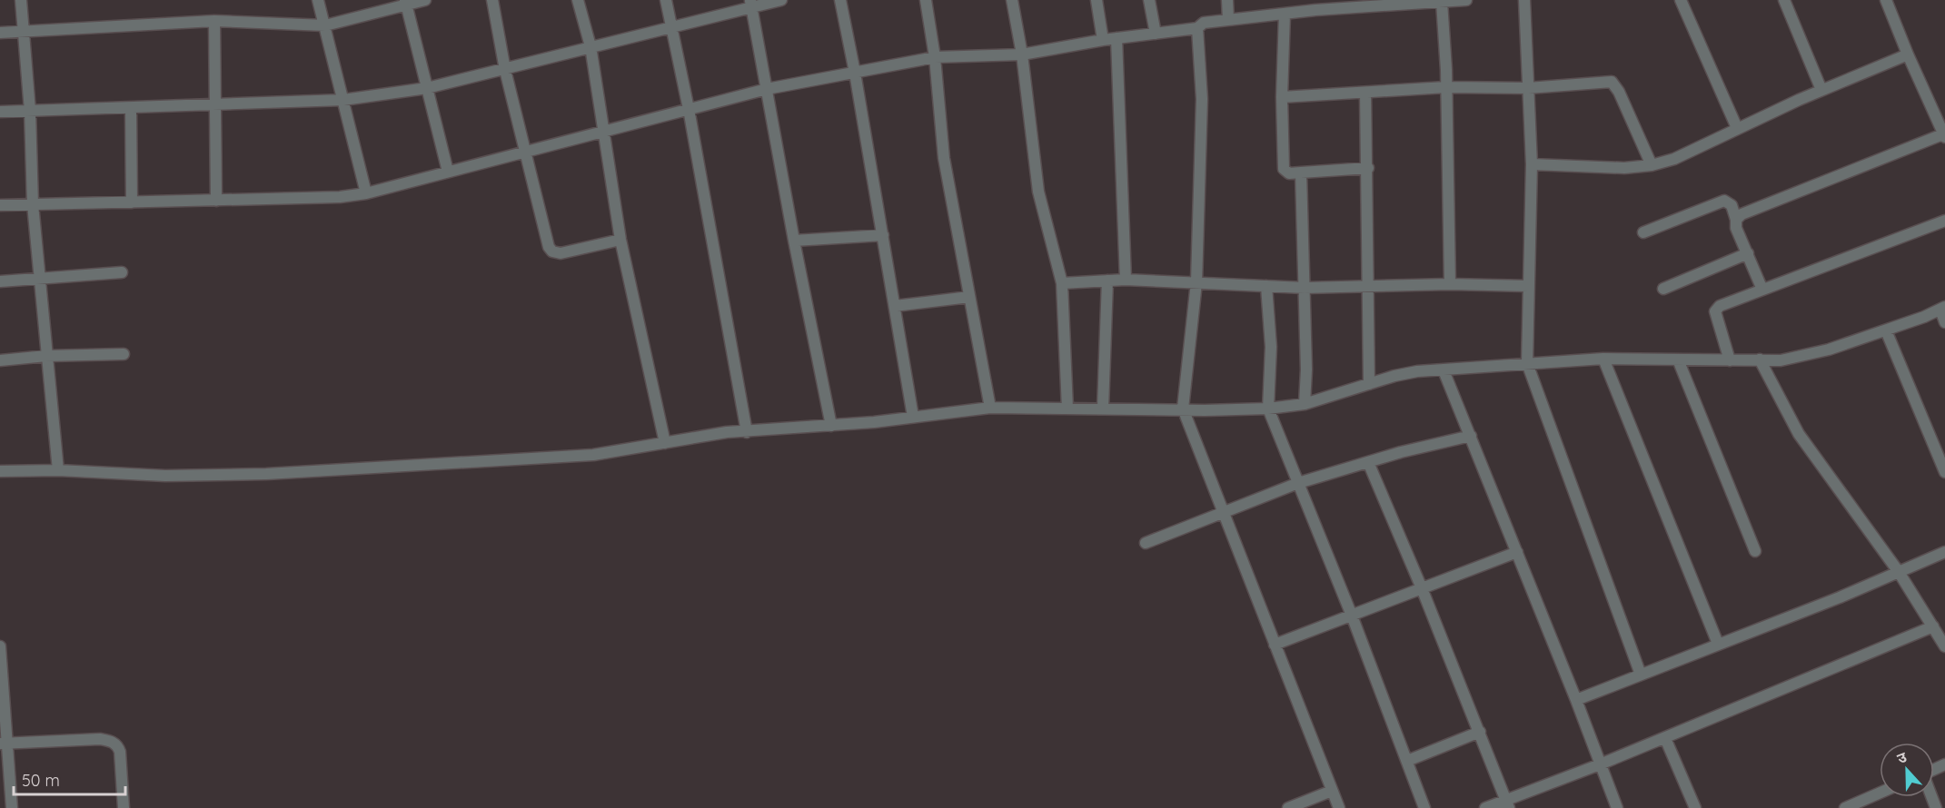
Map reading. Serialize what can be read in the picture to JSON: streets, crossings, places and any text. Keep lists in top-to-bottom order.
{
  "scale_bar": "50 m",
  "north": "top"
}
